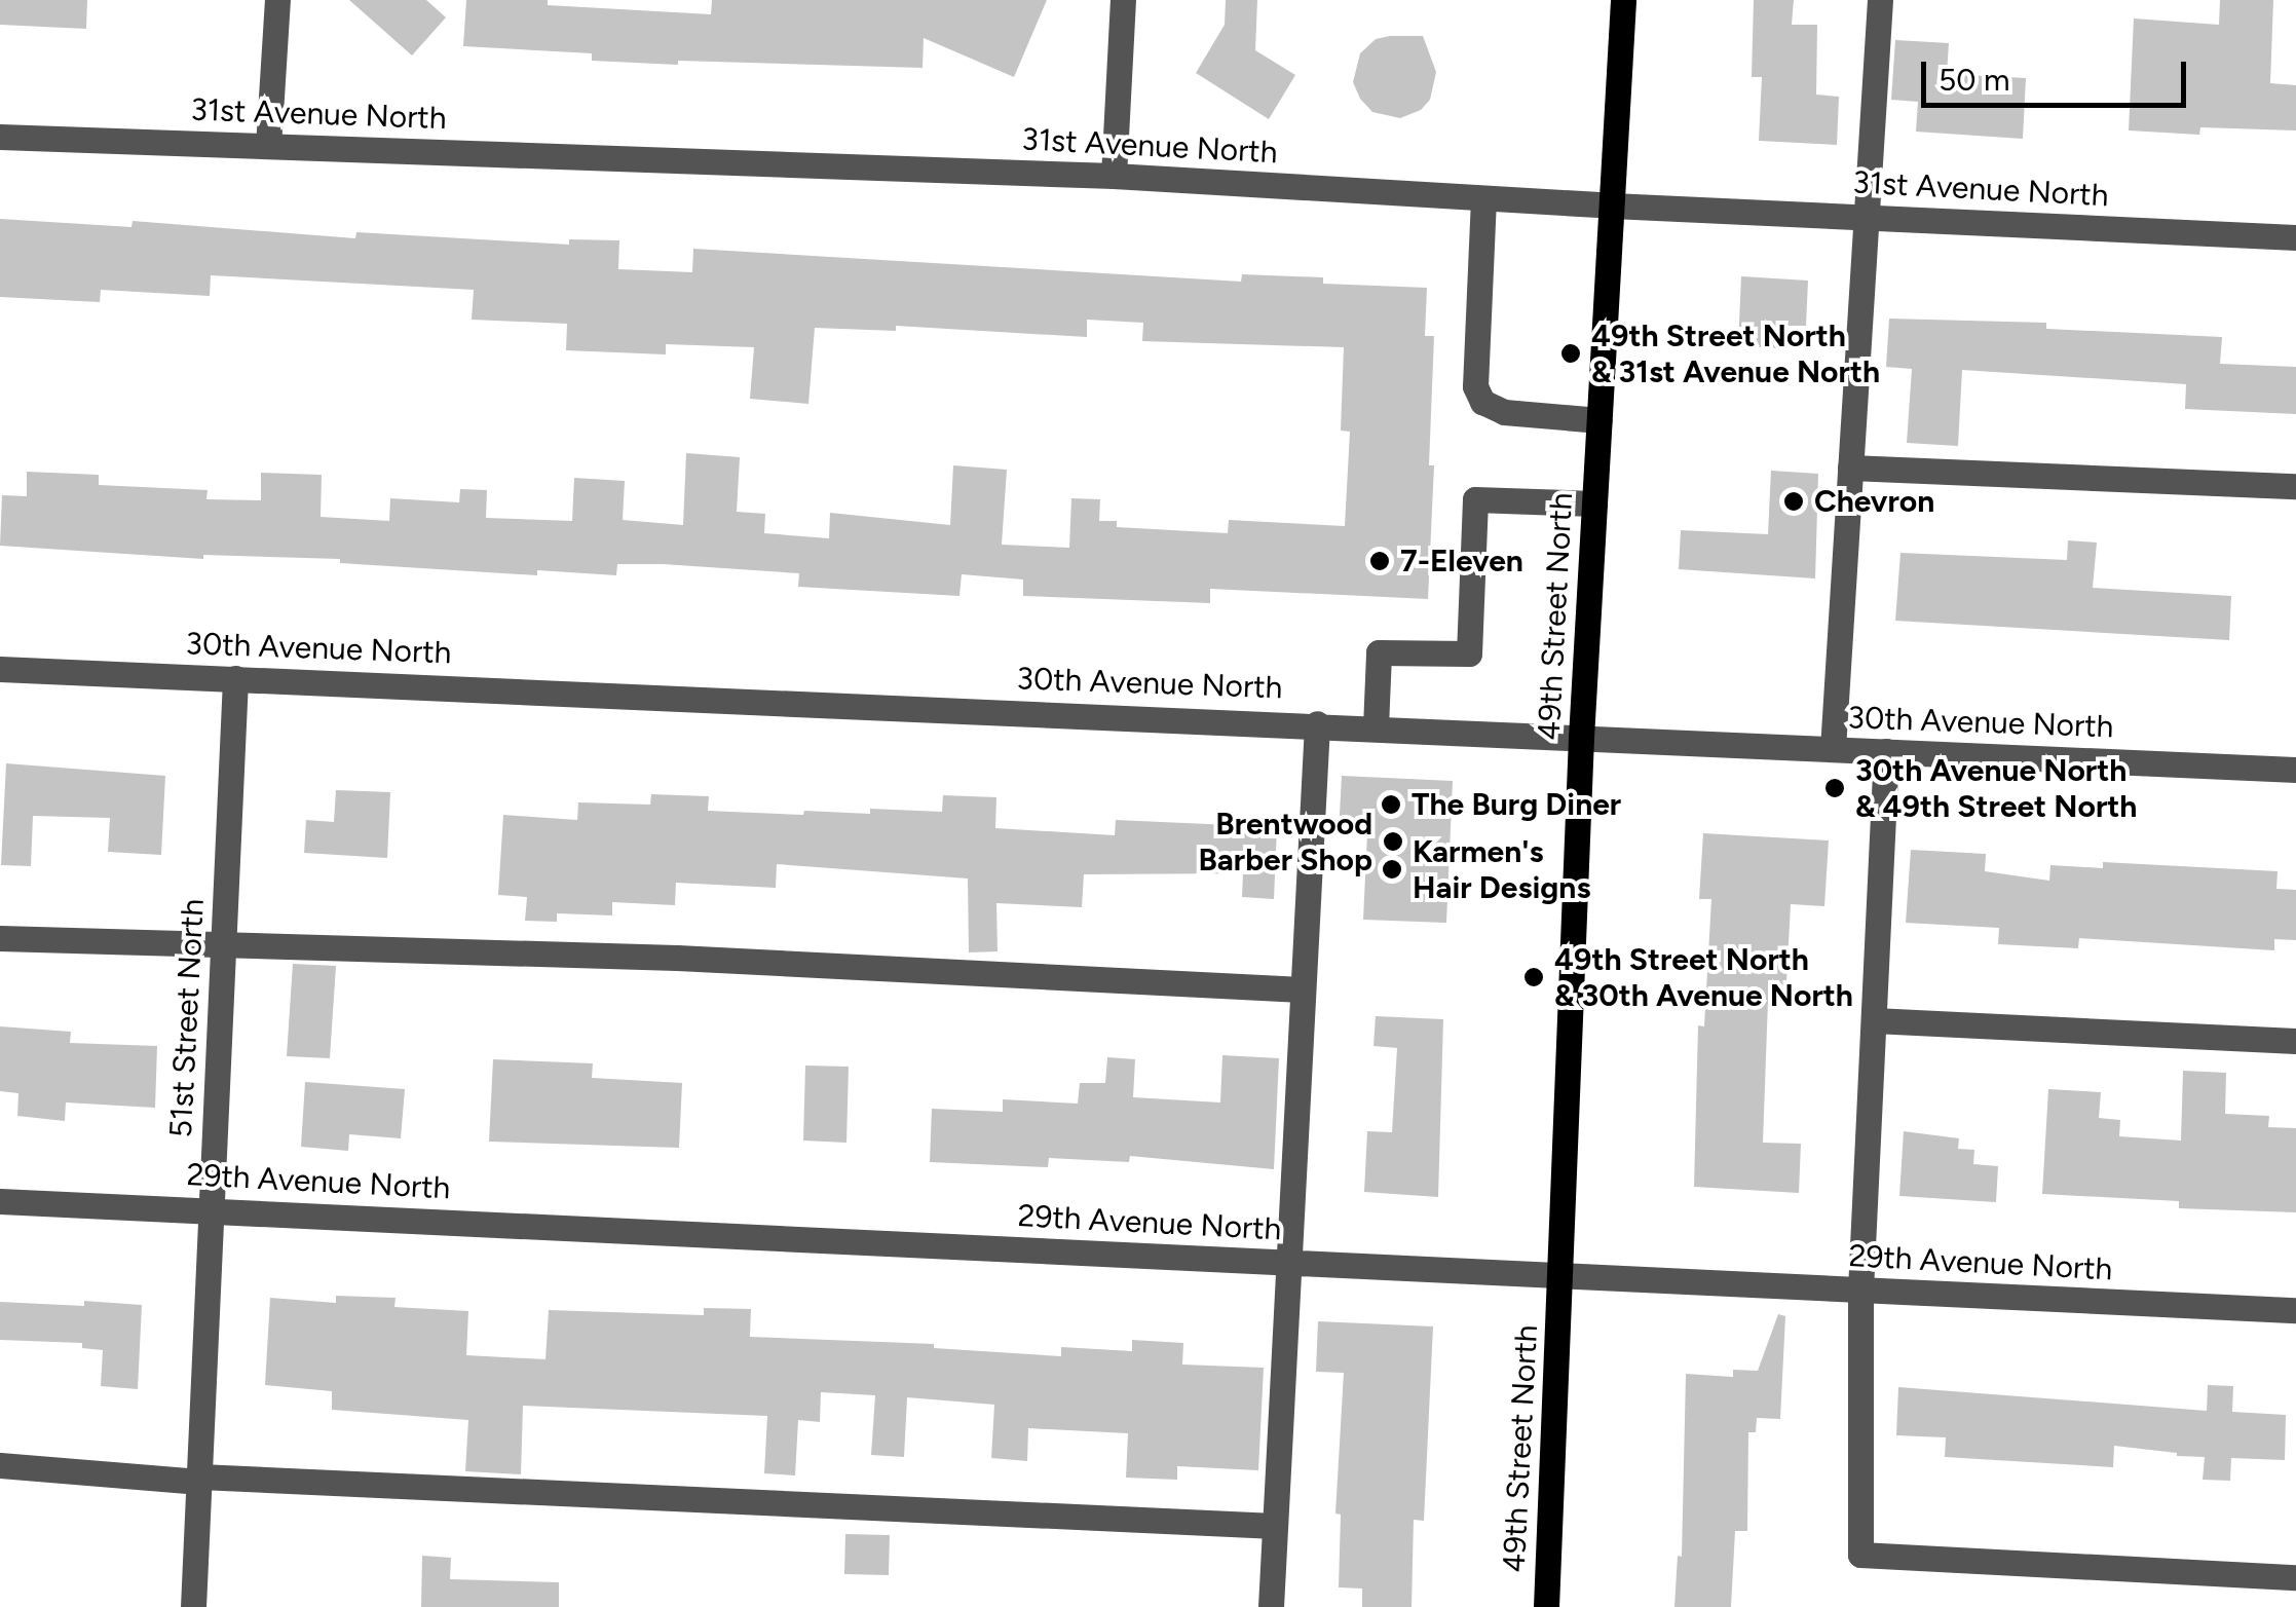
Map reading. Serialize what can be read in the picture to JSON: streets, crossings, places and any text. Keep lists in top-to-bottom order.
{
  "streets": {
    "main road": ["49th Street North"],
    "street": [
      "31st Avenue North",
      "30th Avenue North",
      "51st Street North",
      "29th Avenue North"
    ]
  },
  "crossings": [
    ["31st Avenue North", "49th Street North"],
    ["49th Street North", "30th Avenue North"],
    ["49th Street North", "29th Avenue North"],
    ["30th Avenue North", "51st Street North"],
    ["51st Street North", "29th Avenue North"]
  ],
  "places": [
    "49th Street North & 31st Avenue North",
    "Chevron",
    "7-Eleven",
    "30th Avenue North & 49th Street North",
    "The Burg Diner",
    "Brentwood Barber Shop",
    "Karmen's Hair Designs",
    "49th Street North & 30th Avenue North"
  ],
  "scale_bar": "50 m"
}
